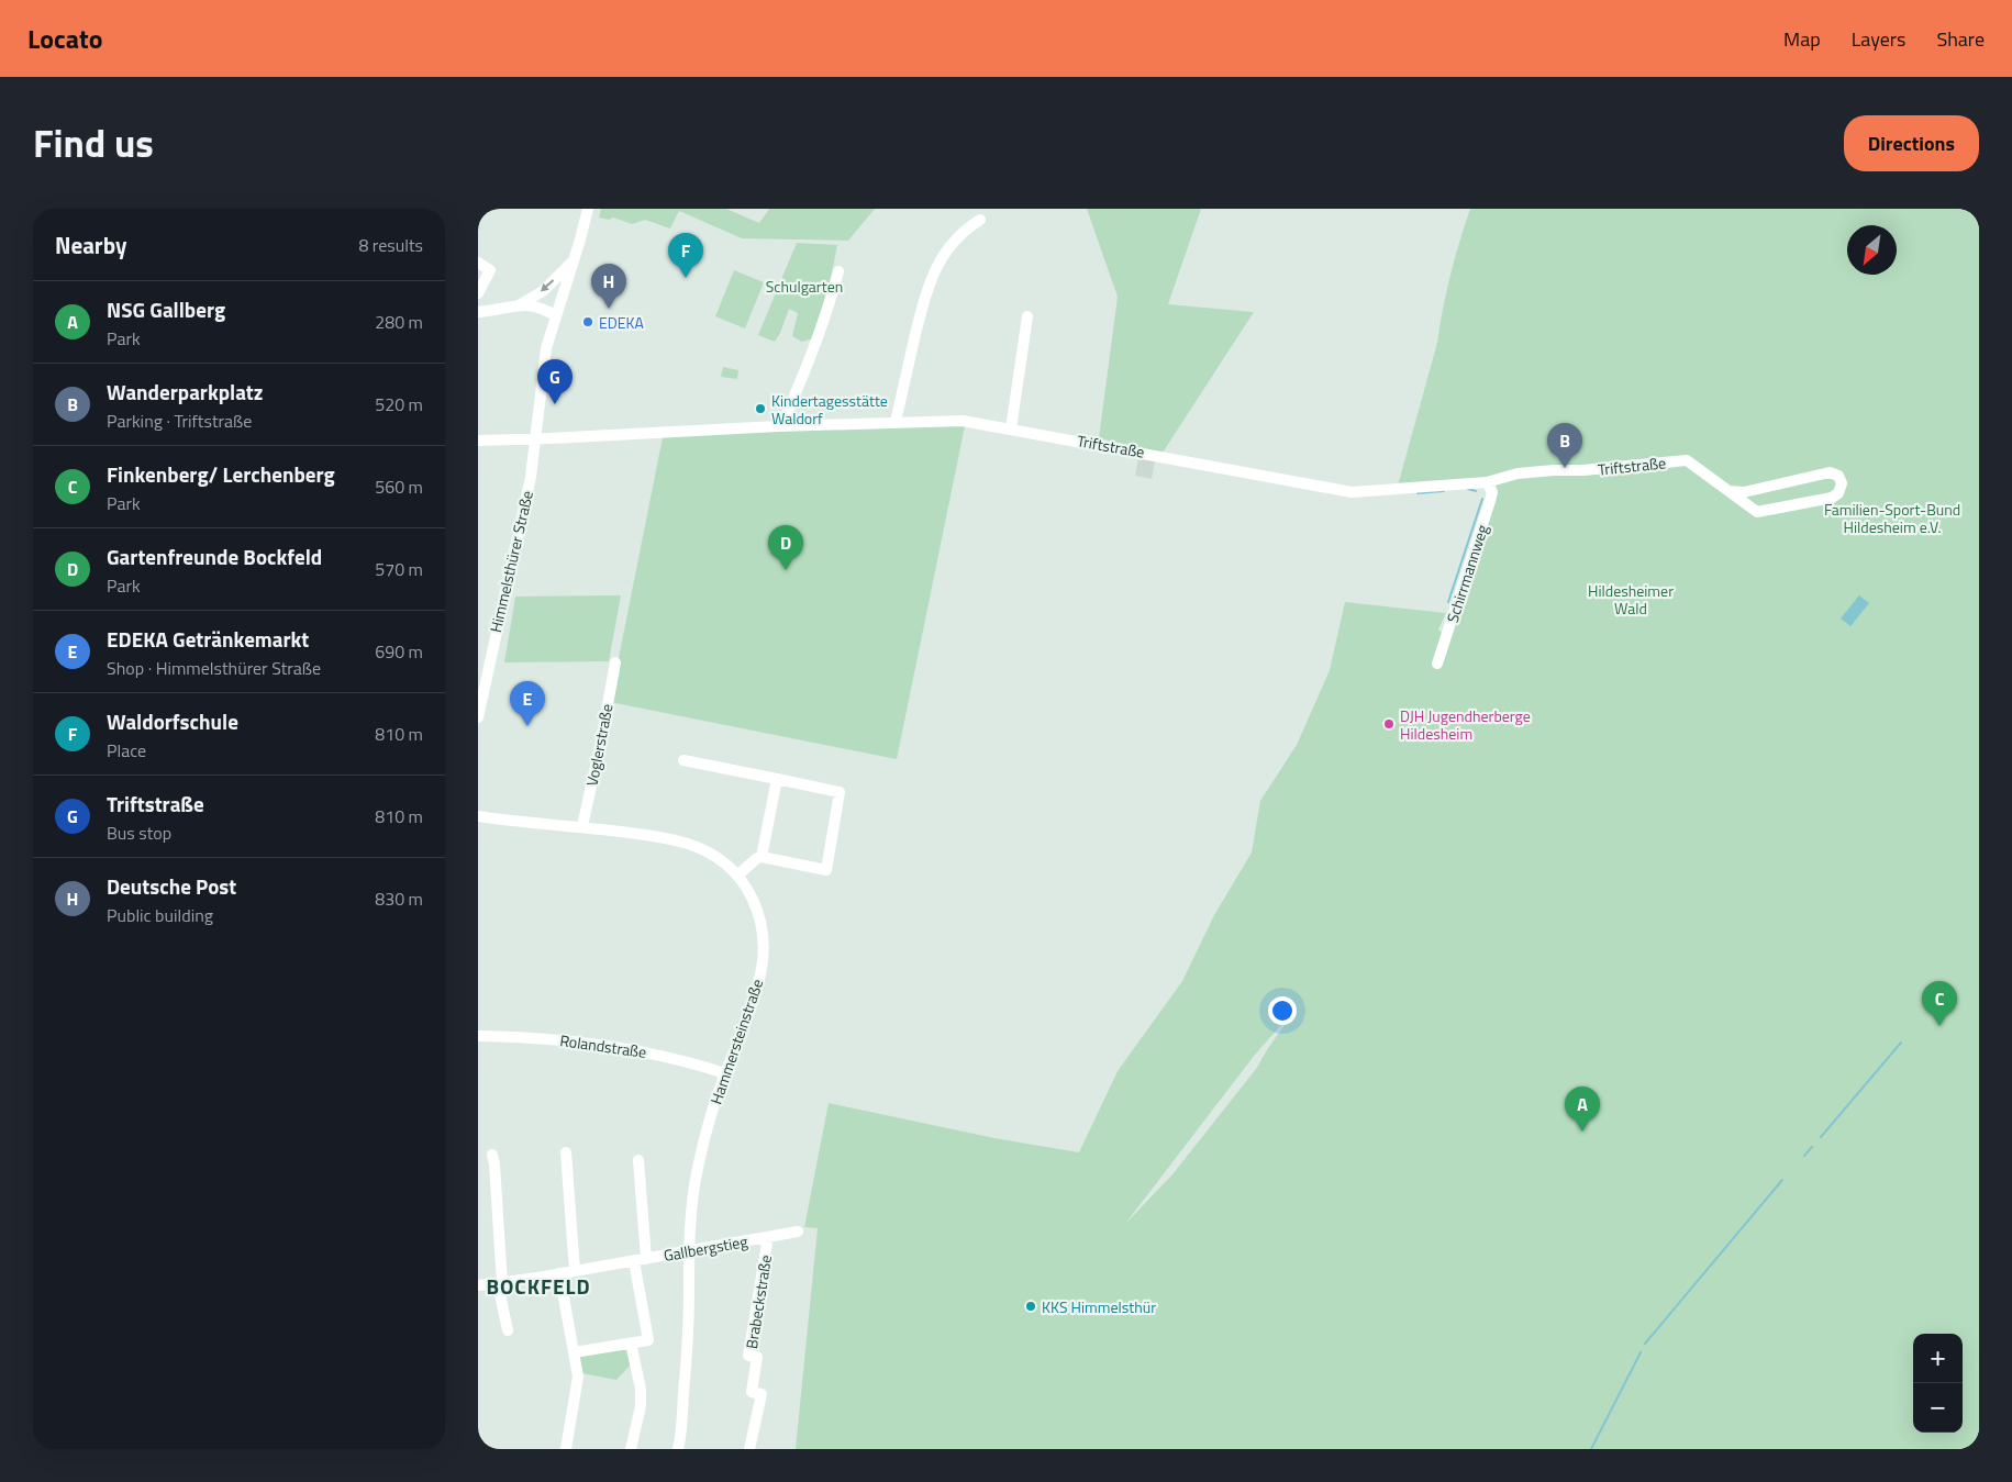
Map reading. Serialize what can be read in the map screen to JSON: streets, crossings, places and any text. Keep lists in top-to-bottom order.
{
  "streets": {
    "street": [
      "Triftstraße",
      "Himmelsthürer Straße",
      "Schirrmannweg",
      "Voglerstraße",
      "Hammersteinstraße",
      "Rolandstraße",
      "Gallbergstieg",
      "Brabeckstraße"
    ]
  },
  "crossings": [
    ["Triftstraße", "Himmelsthürer Straße"],
    ["Triftstraße", "Schirrmannweg"],
    ["Voglerstraße", "Hammersteinstraße"],
    ["Hammersteinstraße", "Rolandstraße"],
    ["Hammersteinstraße", "Gallbergstieg"],
    ["Gallbergstieg", "Brabeckstraße"]
  ],
  "districts": ["BOCKFELD"],
  "parks": ["Schulgarten", "Familien-Sport-Bund Hildesheim e.V.", "Hildesheimer Wald"],
  "places": [
    "EDEKA",
    "Kindertagesstätte Waldorf",
    "DJH Jugendherberge Hildesheim",
    "KKS Himmelsthür"
  ],
  "north": "bottom left",
  "page": {
    "header": "Locato",
    "nav": ["Map", "Layers", "Share"],
    "title": "Find us",
    "buttons": "Directions",
    "heading": ["Nearby", "8 results"],
    "pins": [
      "F",
      "H",
      "G",
      "B",
      "D",
      "E",
      "C",
      "A"
    ],
    "list": [
      {
        "mark": "A",
        "name": "NSG Gallberg",
        "note": "Park",
        "value": "280 m"
      },
      {
        "mark": "B",
        "name": "Wanderparkplatz",
        "note": "Parking · Triftstraße",
        "value": "520 m"
      },
      {
        "mark": "C",
        "name": "Finkenberg/ Lerchenberg",
        "note": "Park",
        "value": "560 m"
      },
      {
        "mark": "D",
        "name": "Gartenfreunde Bockfeld",
        "note": "Park",
        "value": "570 m"
      },
      {
        "mark": "E",
        "name": "EDEKA Getränkemarkt",
        "note": "Shop · Himmelsthürer Straße",
        "value": "690 m"
      },
      {
        "mark": "F",
        "name": "Waldorfschule",
        "note": "Place",
        "value": "810 m"
      },
      {
        "mark": "G",
        "name": "Triftstraße",
        "note": "Bus stop",
        "value": "810 m"
      },
      {
        "mark": "H",
        "name": "Deutsche Post",
        "note": "Public building",
        "value": "830 m"
      }
    ],
    "map_buttons": ["+", "−"]
  }
}
